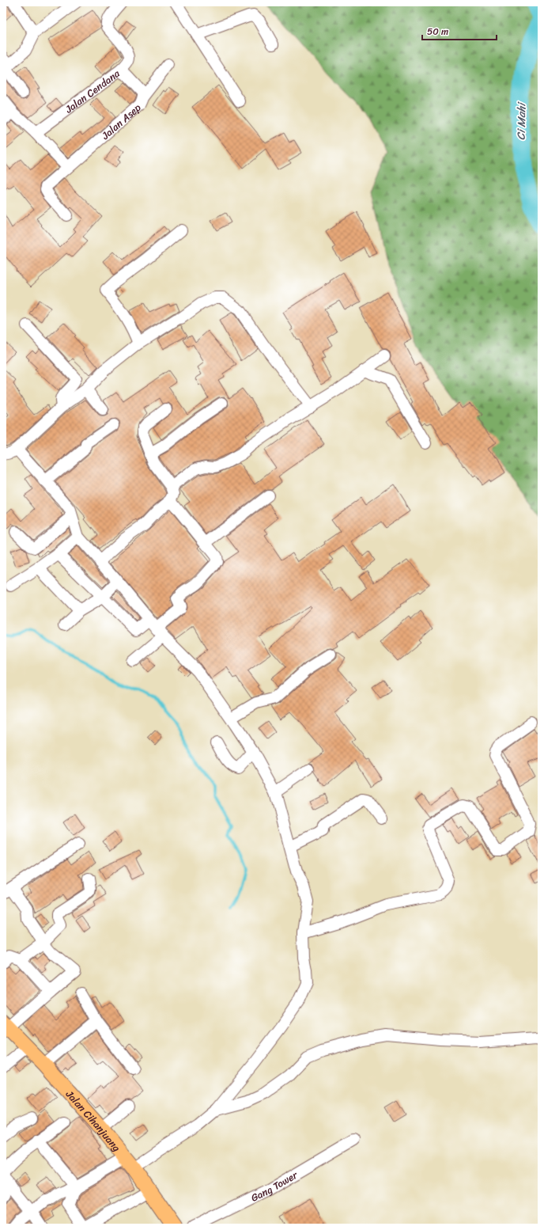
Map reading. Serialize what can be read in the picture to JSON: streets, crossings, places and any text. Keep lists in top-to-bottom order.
{
  "streets": {
    "main road": ["Jalan Cihanjuang"],
    "street": ["Jalan Cendana", "Jalan Asep", "Gang Tower"]
  },
  "crossings": [
    ["Jalan Cendana", "Jalan Asep"]
  ],
  "water": ["Ci Mahi"],
  "scale_bar": "50 m"
}
